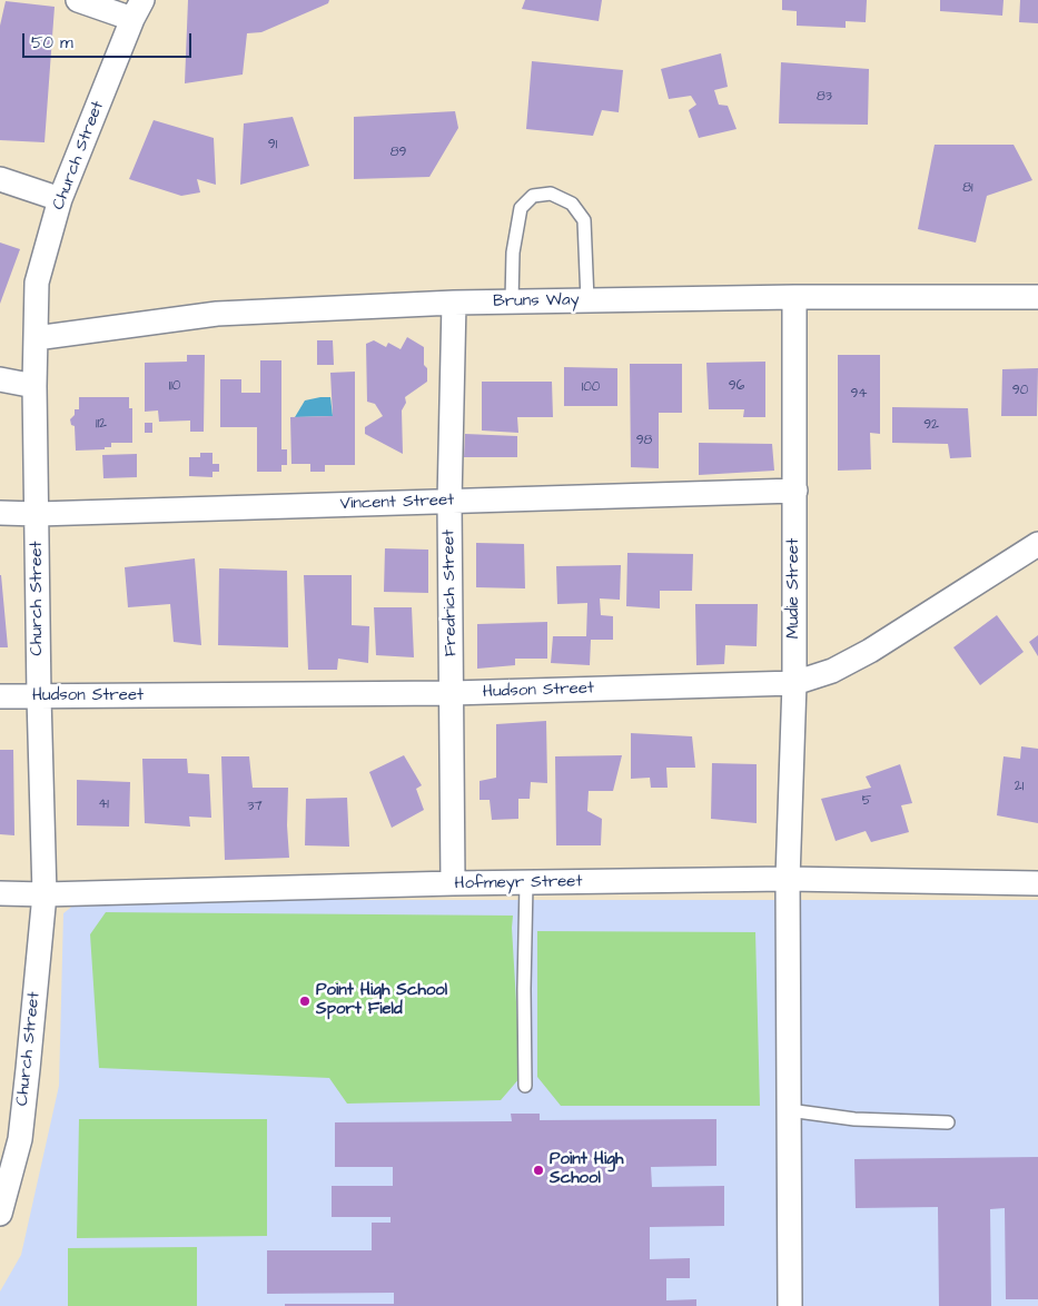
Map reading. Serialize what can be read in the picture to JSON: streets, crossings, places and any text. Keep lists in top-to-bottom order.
{
  "streets": {
    "street": [
      "Church Street",
      "Bruns Way",
      "Vincent Street",
      "Mudie Street",
      "Fredrich Street",
      "Hudson Street",
      "Hofmeyr Street"
    ]
  },
  "crossings": [
    ["Church Street", "Bruns Way"],
    ["Church Street", "Vincent Street"],
    ["Church Street", "Hudson Street"],
    ["Church Street", "Hofmeyr Street"],
    ["Bruns Way", "Mudie Street"],
    ["Bruns Way", "Fredrich Street"],
    ["Vincent Street", "Mudie Street"],
    ["Vincent Street", "Fredrich Street"],
    ["Mudie Street", "Hudson Street"],
    ["Mudie Street", "Hofmeyr Street"],
    ["Fredrich Street", "Hudson Street"],
    ["Fredrich Street", "Hofmeyr Street"]
  ],
  "places": ["Point High School Sport Field", "Point High School"],
  "house_numbers": [
    "83",
    "91",
    "89",
    "81",
    "110",
    "96",
    "100",
    "90",
    "94",
    "112",
    "92",
    "98",
    "21",
    "5",
    "41",
    "37"
  ],
  "scale_bar": "50 m"
}
